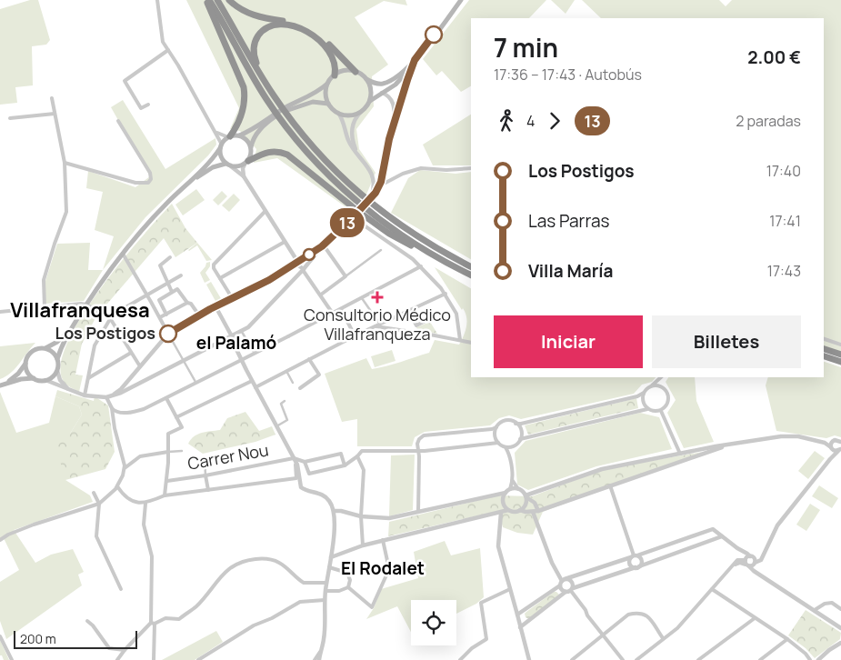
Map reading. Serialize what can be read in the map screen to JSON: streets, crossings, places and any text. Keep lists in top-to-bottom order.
{
  "streets": {
    "street": ["Carrer Nou"]
  },
  "districts": ["Villafranquesa", "el Palamó", "El Rodalet"],
  "places": {
    "health": ["Consultorio Médico Villafranqueza"],
    "other": ["Los Postigos"]
  },
  "lines": ["bus line 13"],
  "scale_bar": "200 m",
  "page": {
    "on_map": "13",
    "heading": ["7 min", "17:36 – 17:43 · Autobús", "2.00 €"],
    "legs": ["4", "13", "2 paradas"],
    "list": [
      {
        "name": "Los Postigos",
        "value": "17:40"
      },
      {
        "name": "Las Parras",
        "value": "17:41"
      },
      {
        "name": "Villa María",
        "value": "17:43"
      }
    ],
    "buttons": ["Iniciar", "Billetes"],
    "scale": "200 m"
  }
}
